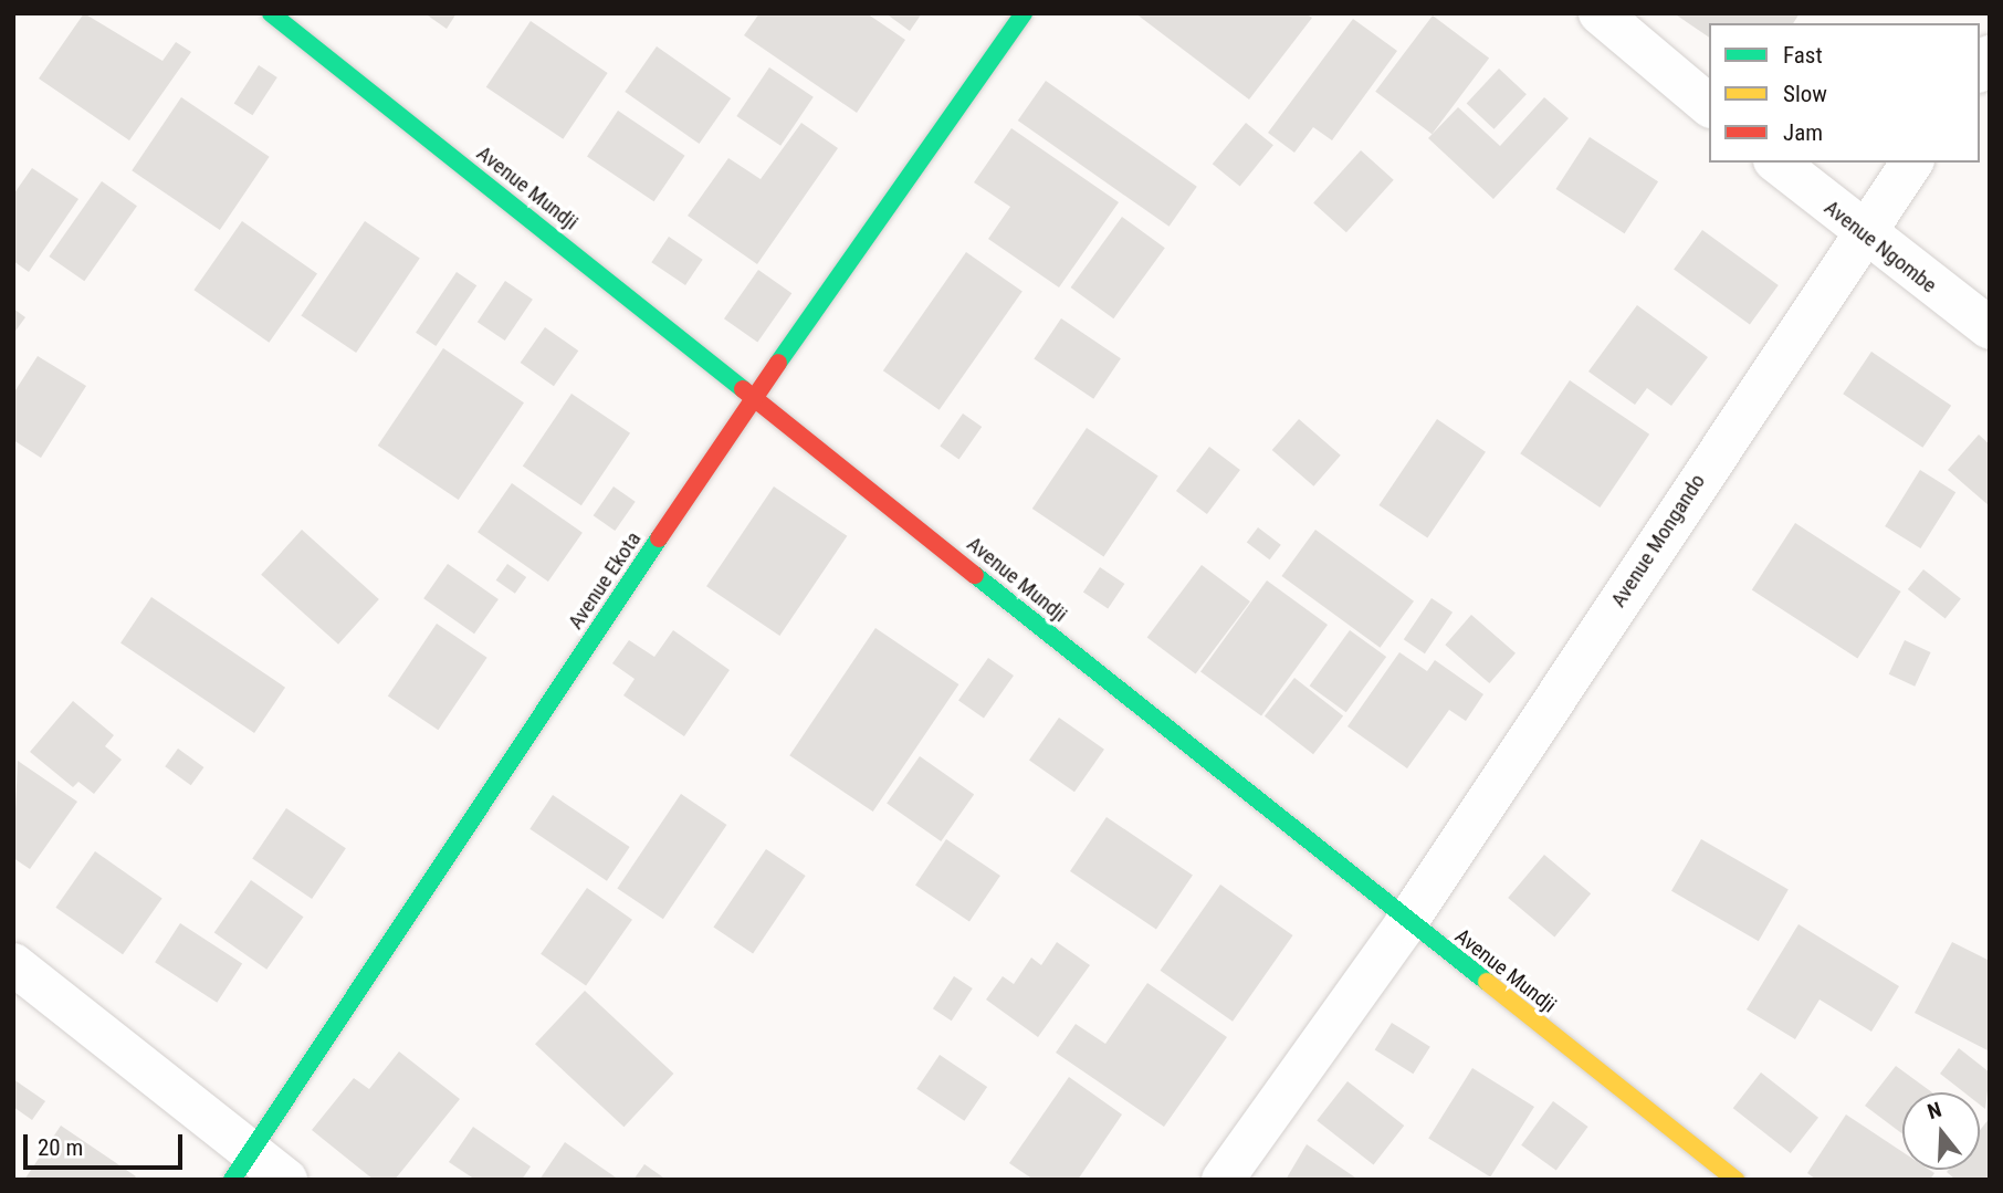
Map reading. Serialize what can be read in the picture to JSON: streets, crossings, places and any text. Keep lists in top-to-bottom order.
{
  "streets": {
    "street": [
      "Avenue Mundji",
      "Avenue Ngombe",
      "Avenue Mongando",
      "Avenue Ekota"
    ]
  },
  "crossings": [
    ["Avenue Mundji", "Avenue Mongando"],
    ["Avenue Mundji", "Avenue Ekota"],
    ["Avenue Ngombe", "Avenue Mongando"]
  ],
  "legend": ["Fast", "Slow", "Jam"],
  "scale_bar": "20 m",
  "north": "top"
}
